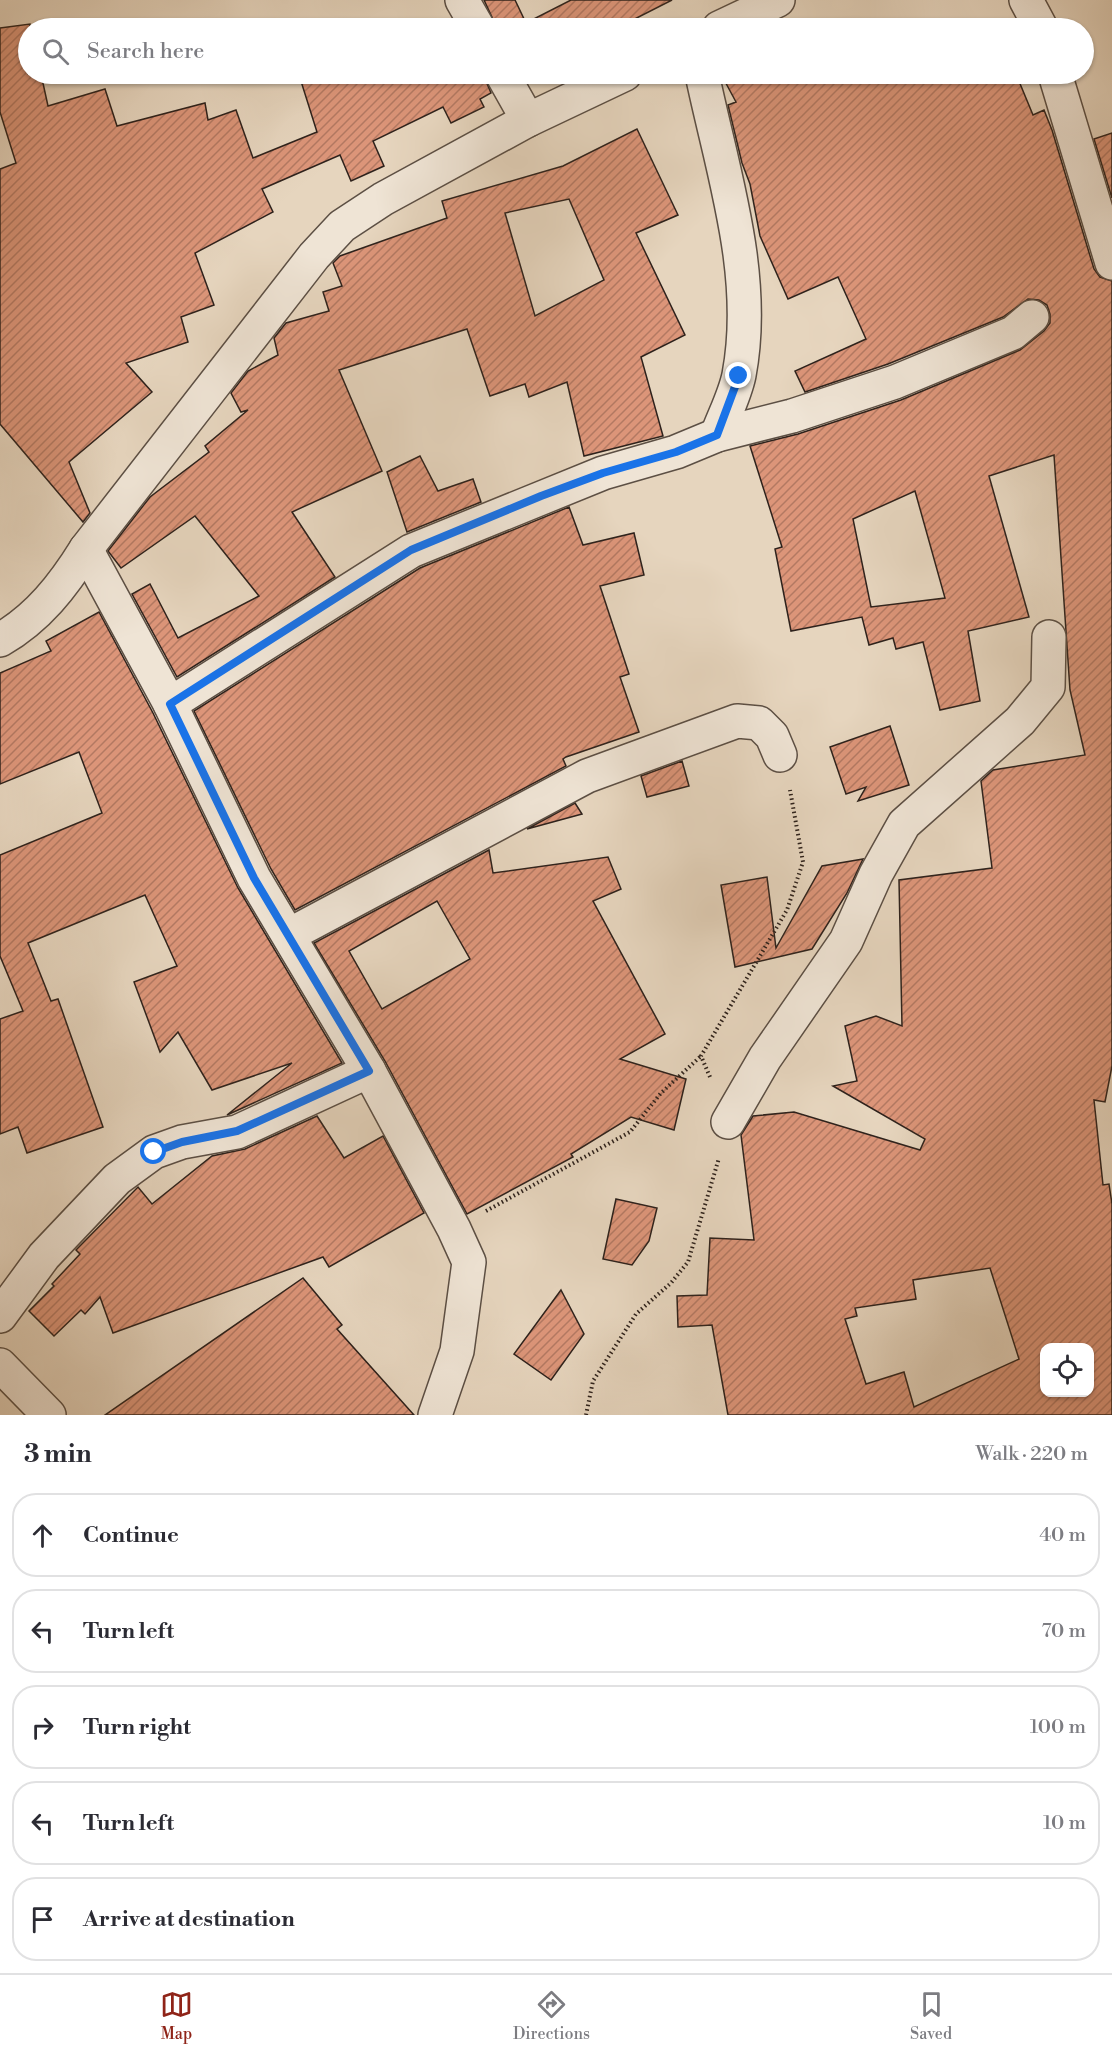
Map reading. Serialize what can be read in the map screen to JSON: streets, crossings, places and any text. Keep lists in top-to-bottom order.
{
  "page": {
    "search": "Search here",
    "heading": ["3 min", "Walk · 220 m"],
    "list": [
      ["Continue", "40 m"],
      ["Turn left", "70 m"],
      ["Turn right", "100 m"],
      ["Turn left", "10 m"],
      "Arrive at destination"
    ],
    "nav": ["Map", "Directions", "Saved"]
  }
}
